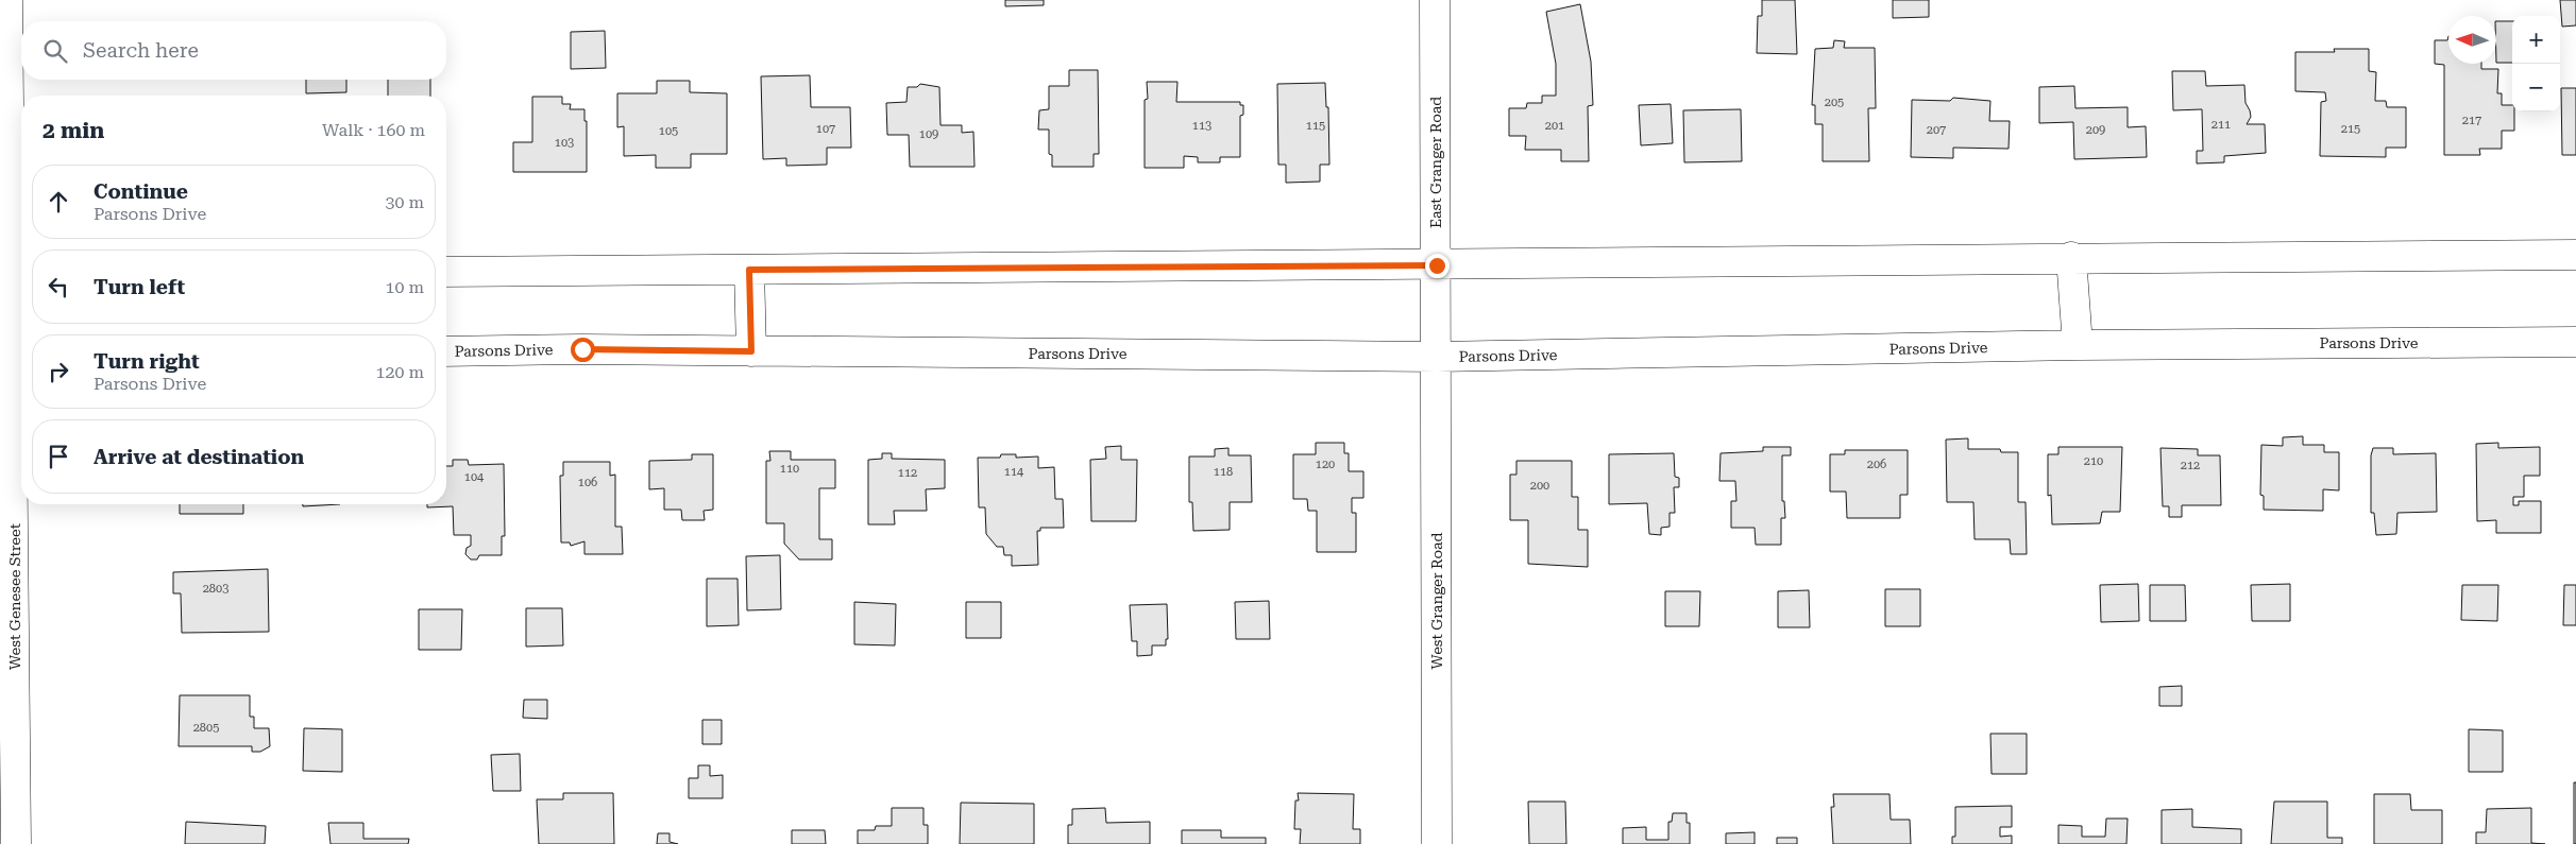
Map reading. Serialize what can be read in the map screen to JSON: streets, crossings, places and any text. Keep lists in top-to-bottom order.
{
  "streets": {
    "street": [
      "East Granger Road",
      "Parsons Drive",
      "West Genesee Street",
      "West Granger Road"
    ]
  },
  "crossings": [
    ["East Granger Road", "Parsons Drive"],
    ["East Granger Road", "West Granger Road"],
    ["Parsons Drive", "West Granger Road"]
  ],
  "house_numbers": [
    "205",
    "217",
    "211",
    "113",
    "115",
    "201",
    "107",
    "215",
    "207",
    "209",
    "105",
    "109",
    "103",
    "210",
    "120",
    "206",
    "212",
    "110",
    "114",
    "118",
    "112",
    "104",
    "106",
    "200",
    "2803",
    "2805"
  ],
  "north": "left",
  "page": {
    "map_buttons": ["+", "−"],
    "search": "Search here",
    "heading": ["2 min", "Walk · 160 m"],
    "list": [
      ["Continue", "Parsons Drive", "30 m"],
      ["Turn left", "10 m"],
      ["Turn right", "Parsons Drive", "120 m"],
      "Arrive at destination"
    ]
  }
}
